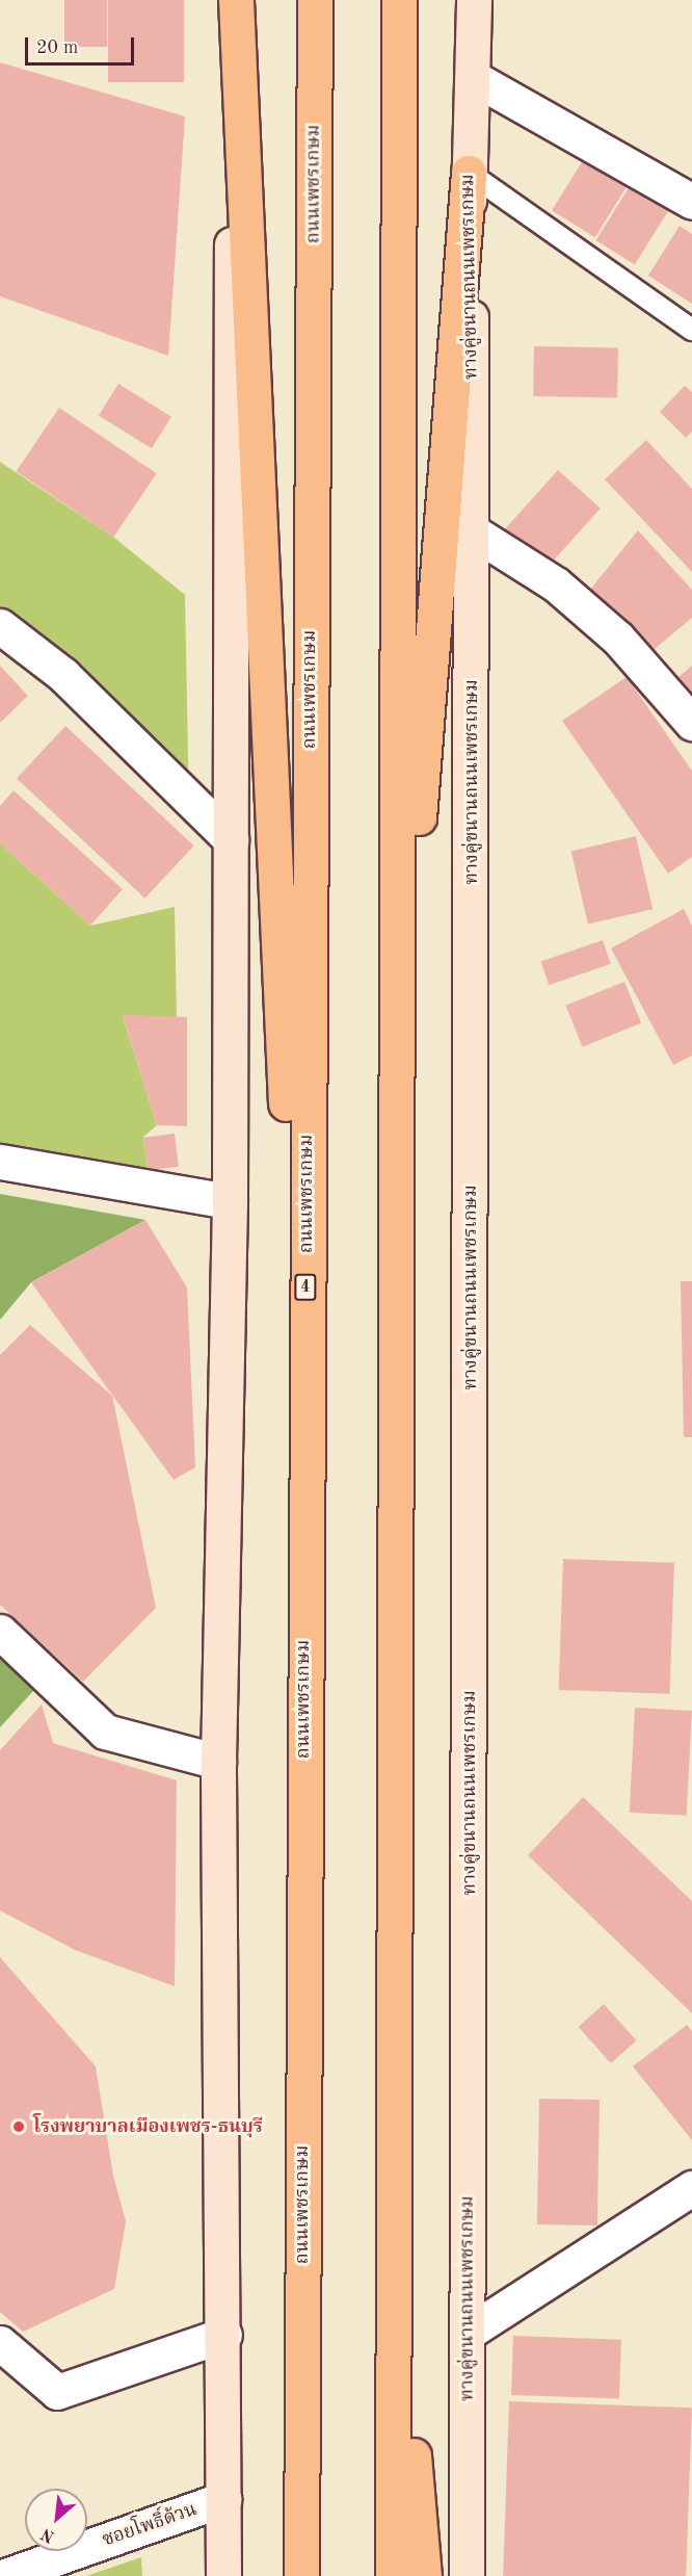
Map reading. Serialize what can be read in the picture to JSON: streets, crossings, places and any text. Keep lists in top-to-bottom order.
{
  "streets": {
    "highway": ["ถนนเพชรเกษม", "4"],
    "main road": ["ทางคู่ขนานถนนเพชรเกษม"],
    "street": ["ซอยโพธิ์ด้วน"]
  },
  "places": ["โรงพยาบาลเมืองเพชร-ธนบุรี"],
  "scale_bar": "20 m",
  "north": "bottom left"
}
